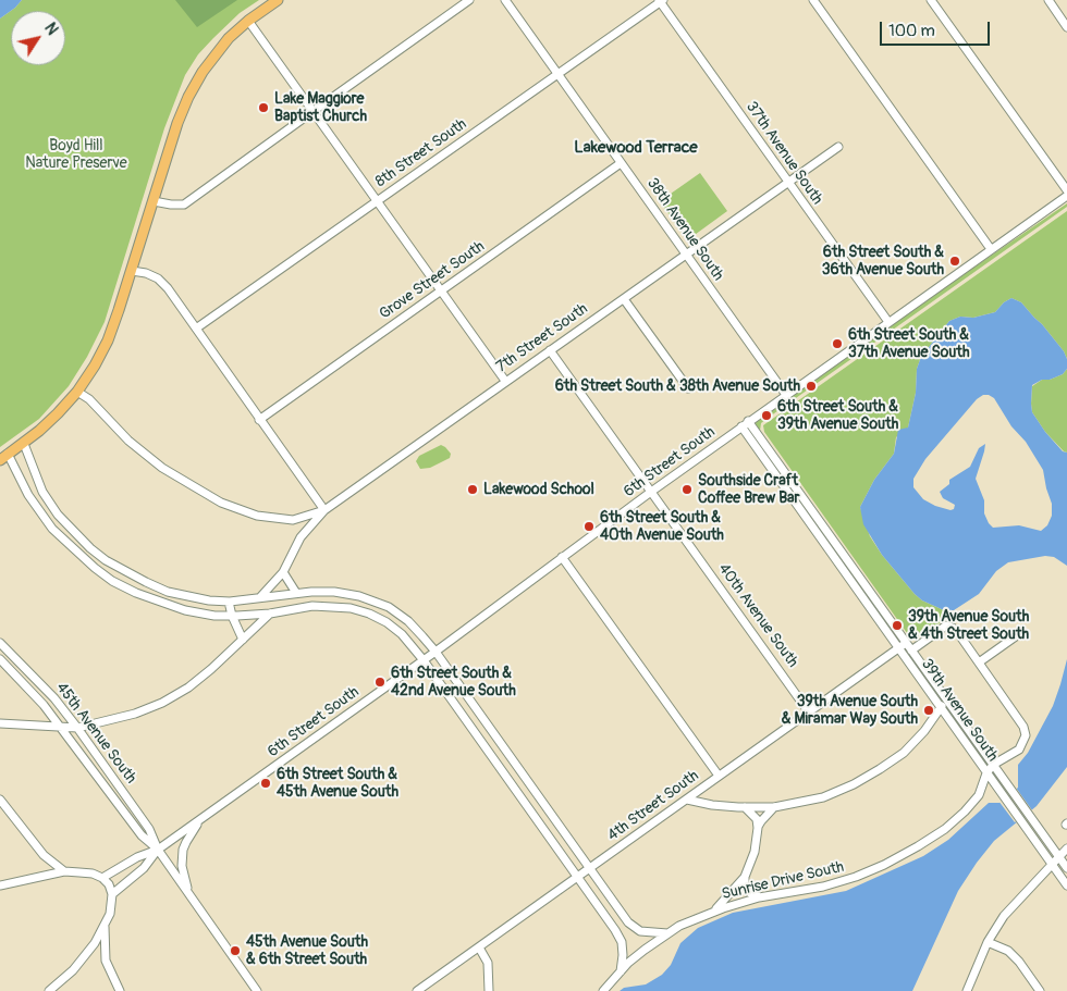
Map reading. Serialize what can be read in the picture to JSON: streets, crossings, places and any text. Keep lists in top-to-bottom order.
{
  "streets": {
    "street": [
      "8th Street South",
      "37th Avenue South",
      "38th Avenue South",
      "Grove Street South",
      "7th Street South",
      "6th Street South",
      "40th Avenue South",
      "39th Avenue South",
      "45th Avenue South",
      "4th Street South",
      "Sunrise Drive South"
    ]
  },
  "crossings": [
    ["8th Street South", "37th Avenue South"],
    ["8th Street South", "38th Avenue South"],
    ["37th Avenue South", "7th Street South"],
    ["37th Avenue South", "6th Street South"],
    ["38th Avenue South", "Grove Street South"],
    ["38th Avenue South", "7th Street South"],
    ["38th Avenue South", "6th Street South"],
    ["7th Street South", "40th Avenue South"],
    ["6th Street South", "40th Avenue South"],
    ["6th Street South", "39th Avenue South"],
    ["6th Street South", "45th Avenue South"],
    ["40th Avenue South", "4th Street South"],
    ["39th Avenue South", "4th Street South"],
    ["39th Avenue South", "Sunrise Drive South"]
  ],
  "districts": ["Lakewood Terrace"],
  "parks": ["Boyd Hill Nature Preserve"],
  "places": [
    "Lake Maggiore Baptist Church",
    "6th Street South & 36th Avenue South",
    "6th Street South & 37th Avenue South",
    "6th Street South & 38th Avenue South",
    "6th Street South & 39th Avenue South",
    "Lakewood School",
    "Southside Craft Coffee Brew Bar",
    "6th Street South & 40th Avenue South",
    "39th Avenue South & 4th Street South",
    "6th Street South & 42nd Avenue South",
    "39th Avenue South & Miramar Way South",
    "6th Street South & 45th Avenue South",
    "45th Avenue South & 6th Street South"
  ],
  "scale_bar": "100 m",
  "north": "top right"
}
